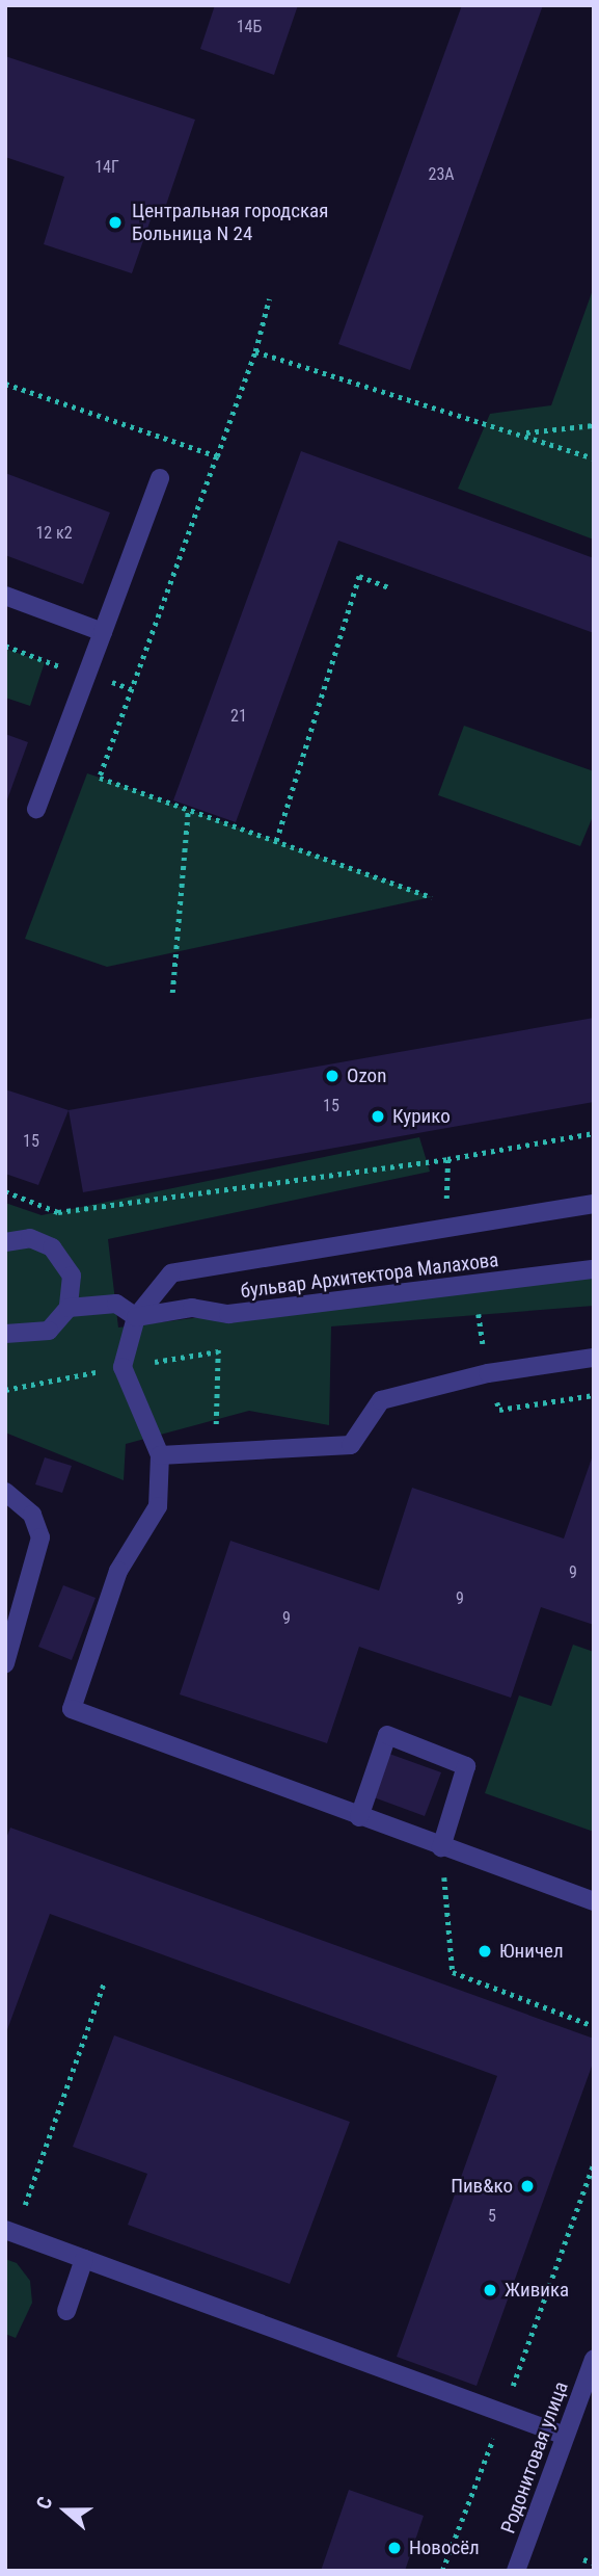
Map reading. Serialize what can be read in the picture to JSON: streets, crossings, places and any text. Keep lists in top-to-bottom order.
{
  "streets": {
    "street": ["бульвар Архитектора Малахова", "Родонитовая улица"]
  },
  "places": [
    "Центральная городская Больница N 24",
    "Ozon",
    "Курико",
    "Юничел",
    "Пив&ко",
    "Живика",
    "Новосёл"
  ],
  "house_numbers": [
    "14Б",
    "14Г",
    "23А",
    "12 к2",
    "21",
    "15",
    "15",
    "9",
    "9",
    "9",
    "5"
  ],
  "north": "left"
}
